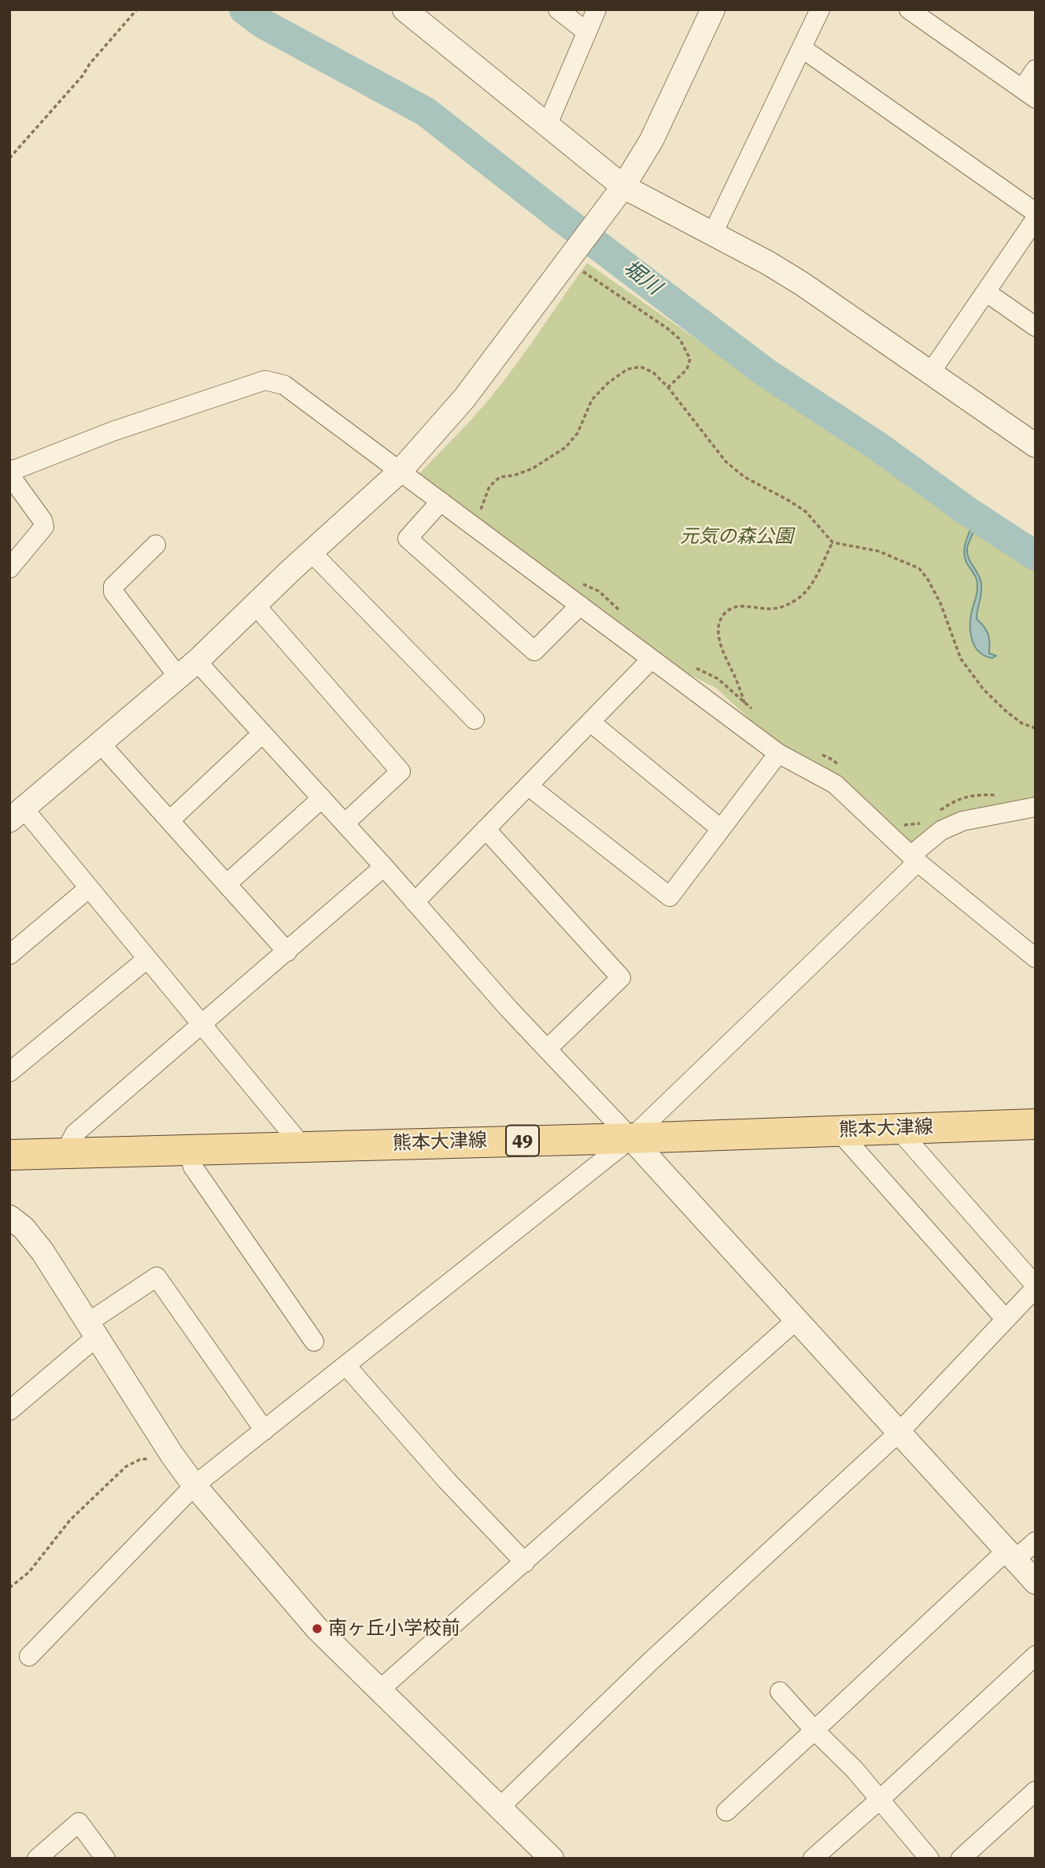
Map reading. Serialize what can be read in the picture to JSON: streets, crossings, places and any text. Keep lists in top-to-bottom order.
{
  "streets": {
    "main road": ["熊本大津線", "49"]
  },
  "water": ["堀川"],
  "parks": ["元気の森公園"],
  "places": ["南ヶ丘小学校前"]
}
